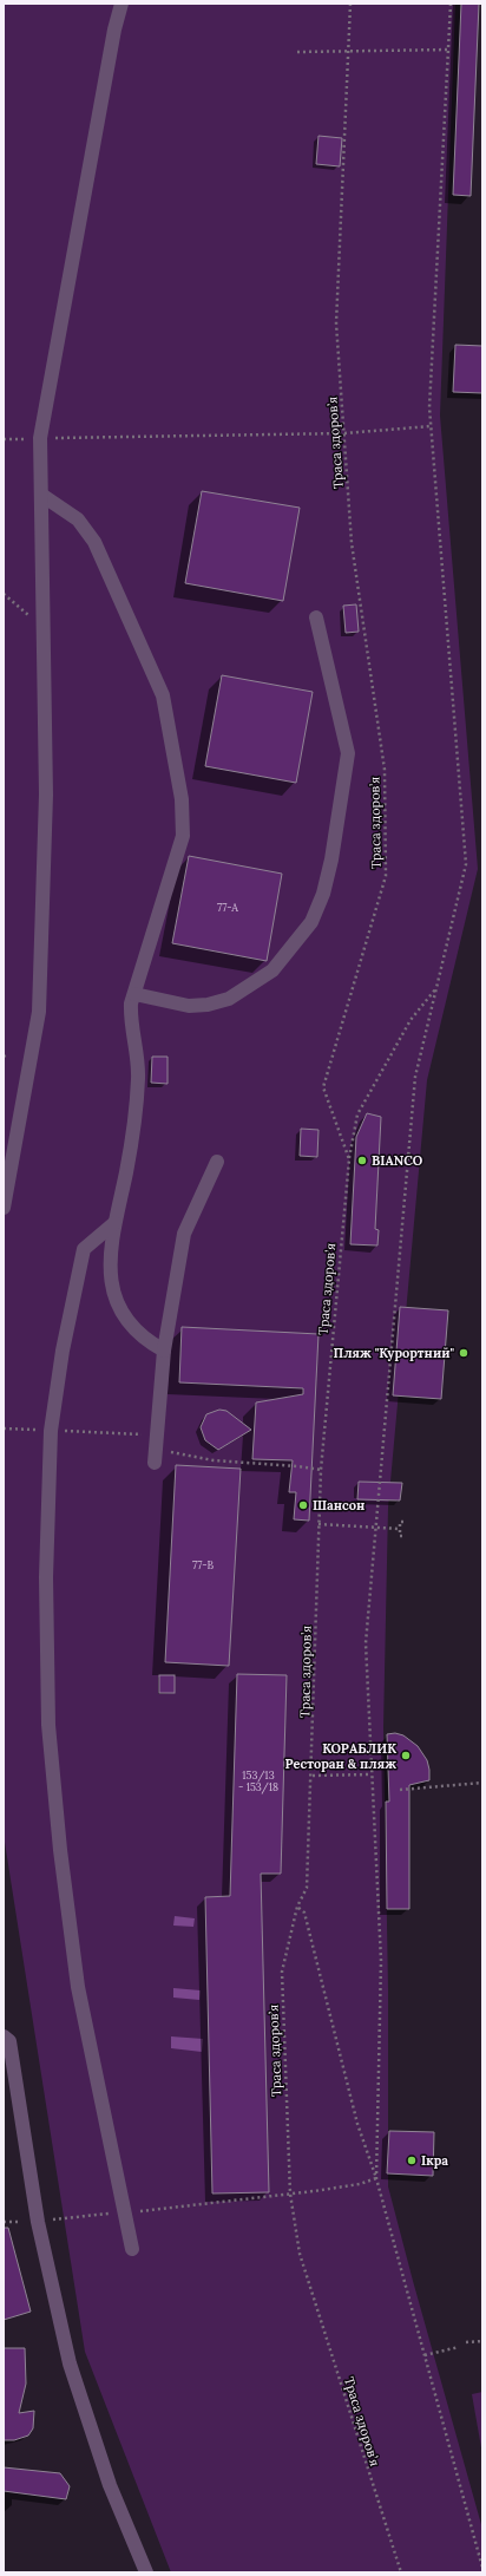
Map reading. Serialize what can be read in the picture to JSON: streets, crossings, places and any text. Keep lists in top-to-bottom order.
{
  "streets": {
    "path": ["Траса здоров’я"]
  },
  "places": [
    "BIANCO",
    "Пляж \"Курортний\"",
    "Шансон",
    "КОРАБЛИК Ресторан & пляж",
    "Ікра"
  ],
  "house_numbers": ["77-А", "77-В", "153/13 - 153/18"]
}
